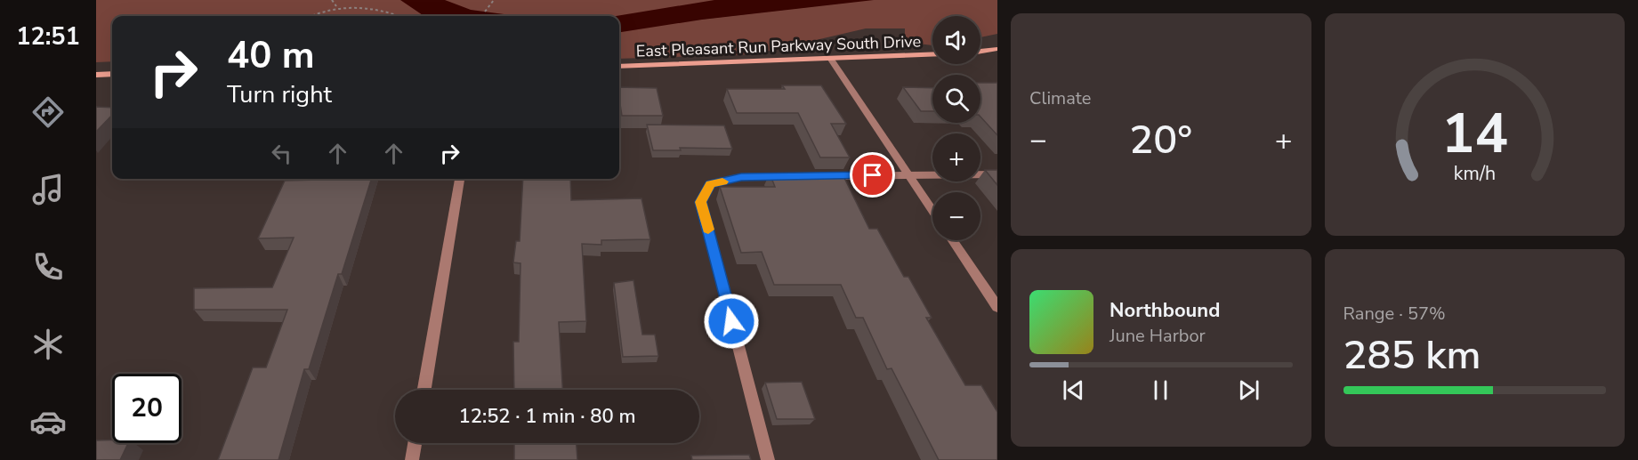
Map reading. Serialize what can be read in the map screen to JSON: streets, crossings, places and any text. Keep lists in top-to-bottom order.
{
  "streets": {
    "street": ["East Pleasant Run Parkway South Drive"]
  },
  "page": {
    "tabs": "12:51",
    "tile": [
      "Climate",
      ["Range · 57%", "285 km"]
    ],
    "map_buttons": ["+", "−"],
    "turn": ["40 m", "Turn right"],
    "heat": ["−", "20°", "+"],
    "song": ["Northbound", "June Harbor"],
    "limit": "20",
    "trip": "12:52 · 1 min · 80 m",
    "gauge": ["14", "km/h"]
  }
}
